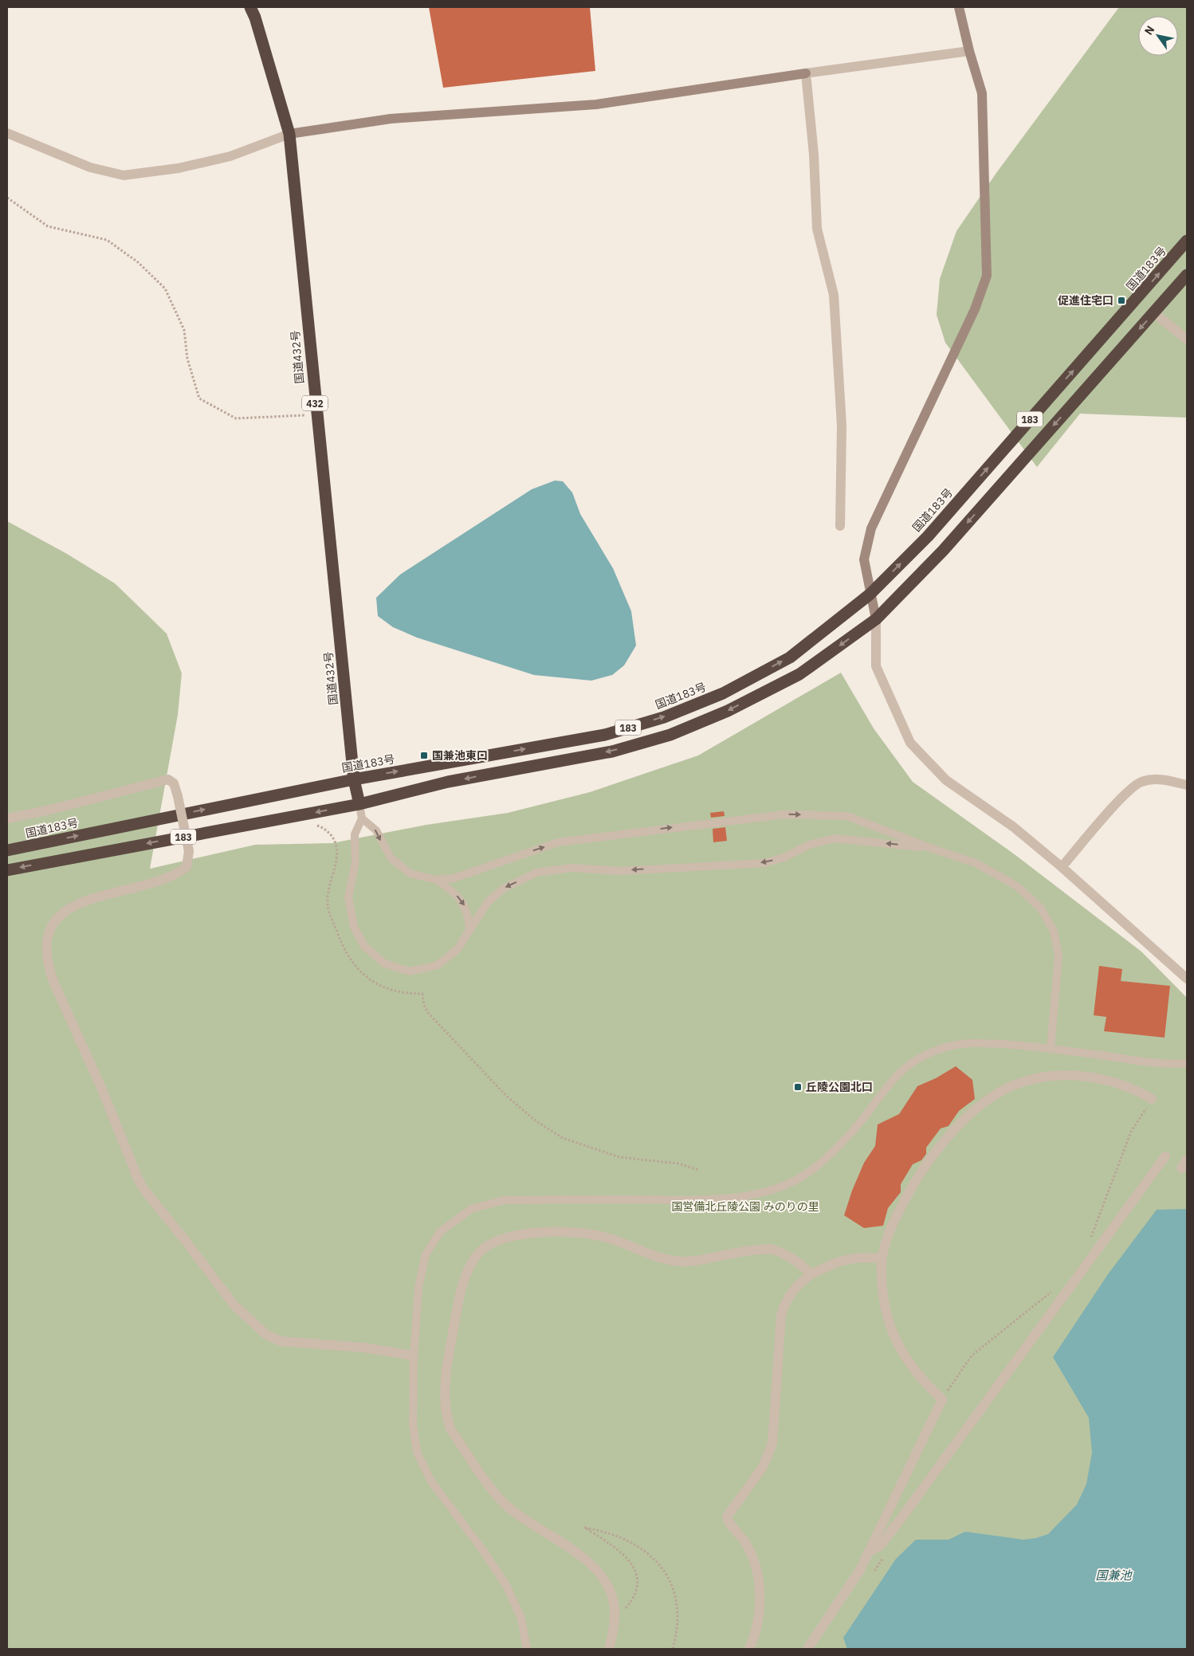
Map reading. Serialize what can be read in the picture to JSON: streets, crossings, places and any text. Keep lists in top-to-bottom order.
{
  "streets": {
    "highway": [
      "国道183号",
      "国道432号",
      "432",
      "183"
    ]
  },
  "crossings": [
    ["国道183号", "国道432号"],
    ["国道432号", "183"]
  ],
  "water": ["国兼池"],
  "parks": ["国営備北丘陵公園 みのりの里"],
  "places": {
    "transit": ["促進住宅口", "国兼池東口", "丘陵公園北口"]
  },
  "north": "top left"
}
